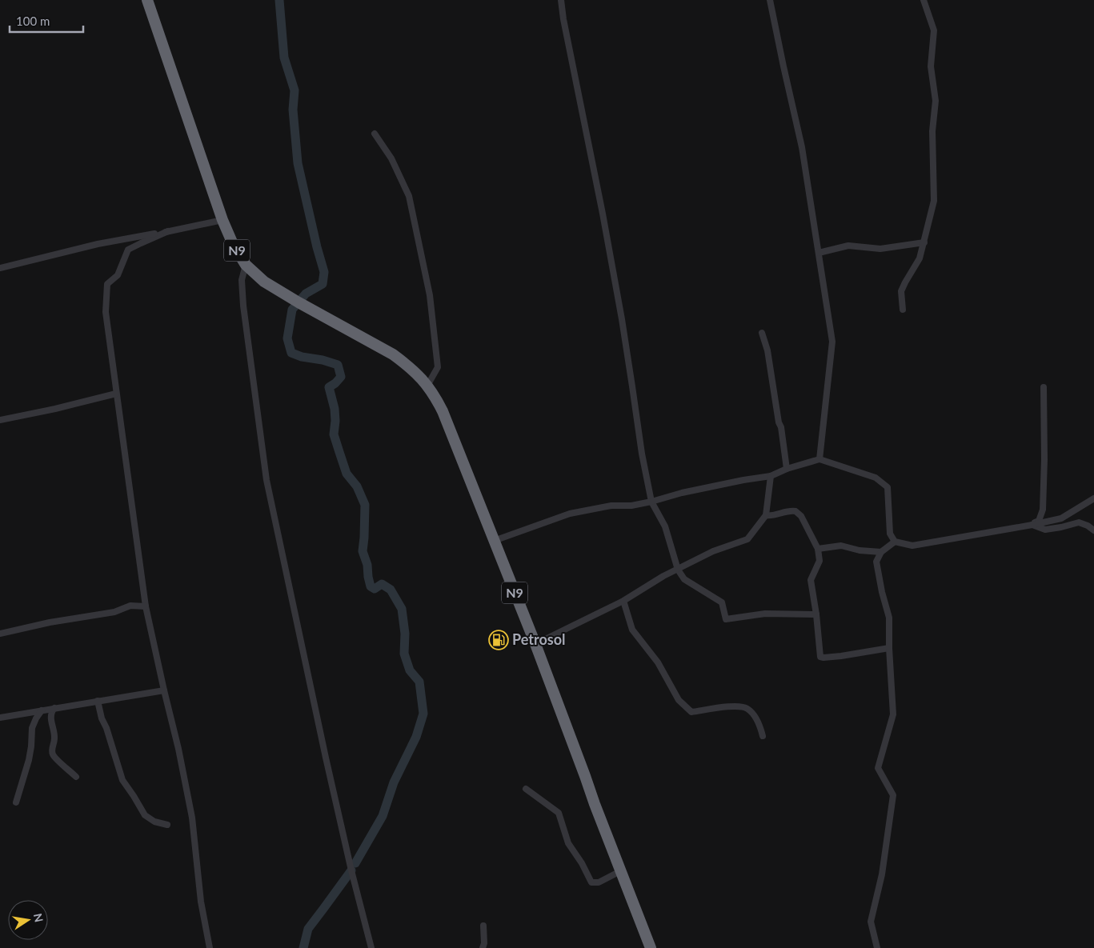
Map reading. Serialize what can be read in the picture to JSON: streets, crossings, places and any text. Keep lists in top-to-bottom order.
{
  "streets": {
    "highway": ["N9"]
  },
  "places": {
    "fuel station": ["Petrosol"]
  },
  "scale_bar": "100 m",
  "north": "right"
}
